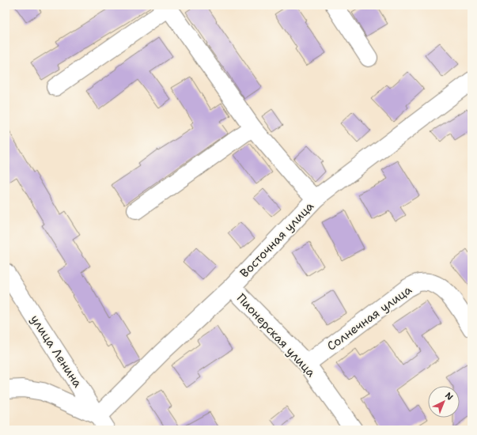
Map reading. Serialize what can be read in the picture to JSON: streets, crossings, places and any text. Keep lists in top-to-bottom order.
{
  "streets": {
    "street": [
      "Восточная улица",
      "Солнечная улица",
      "Пионерская улица",
      "улица Ленина"
    ]
  },
  "crossings": [
    ["Восточная улица", "Пионерская улица"],
    ["Восточная улица", "улица Ленина"],
    ["Солнечная улица", "Пионерская улица"]
  ],
  "north": "top right"
}
